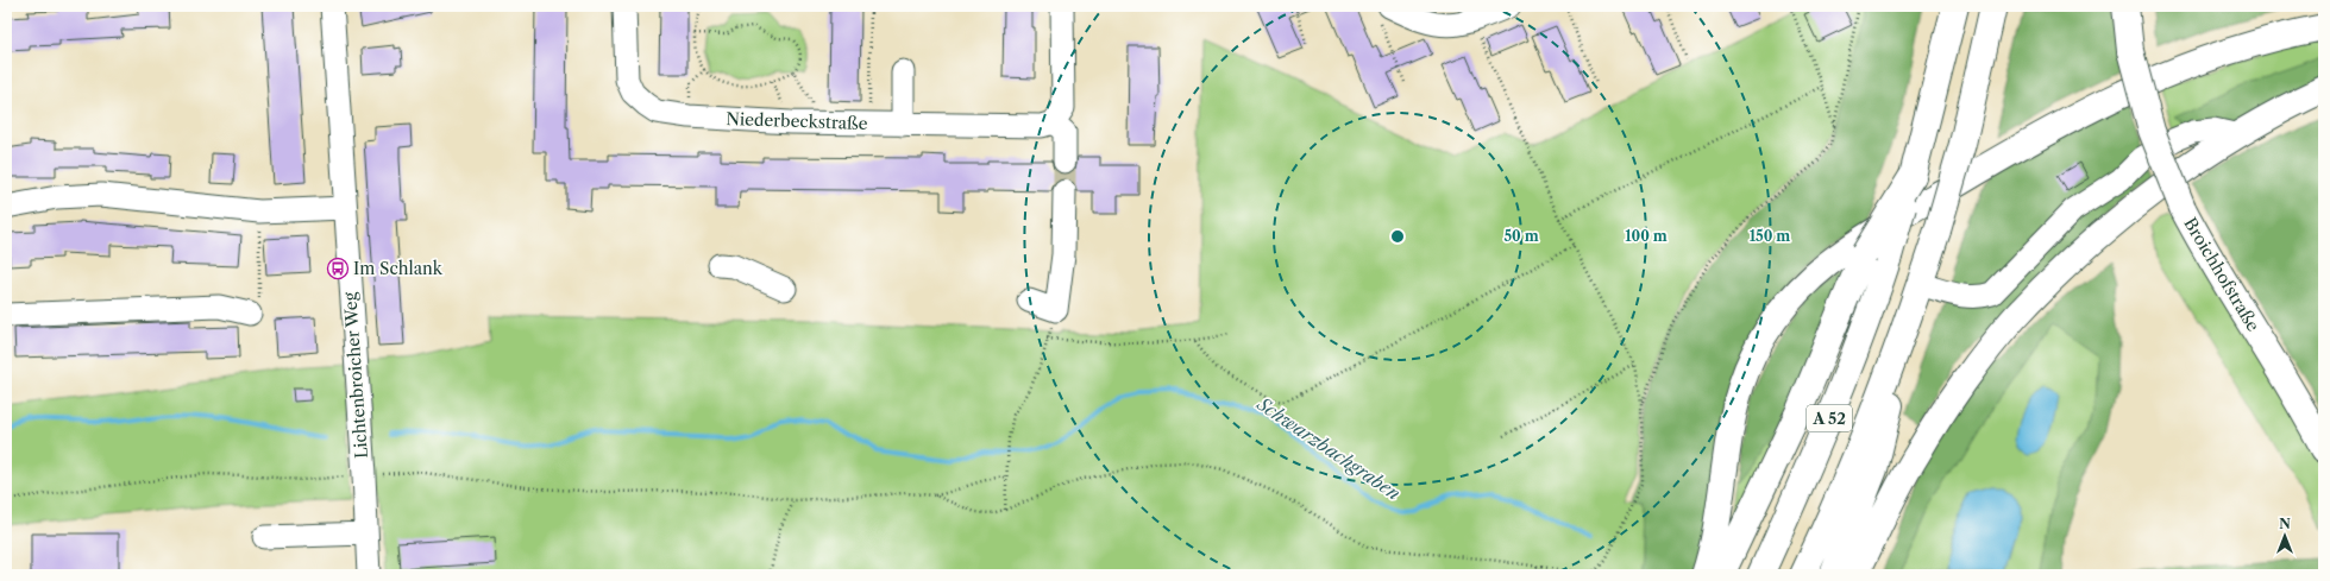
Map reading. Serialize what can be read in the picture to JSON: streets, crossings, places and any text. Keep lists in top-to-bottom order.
{
  "streets": {
    "main road": ["Broichhofstraße", "A 52"],
    "street": ["Niederbeckstraße", "Lichtenbroicher Weg"]
  },
  "water": ["Schwarzbachgraben"],
  "places": {
    "bus stop": ["Im Schlank"]
  },
  "north": "top",
  "rings": ["50 m", "100 m", "150 m"]
}
